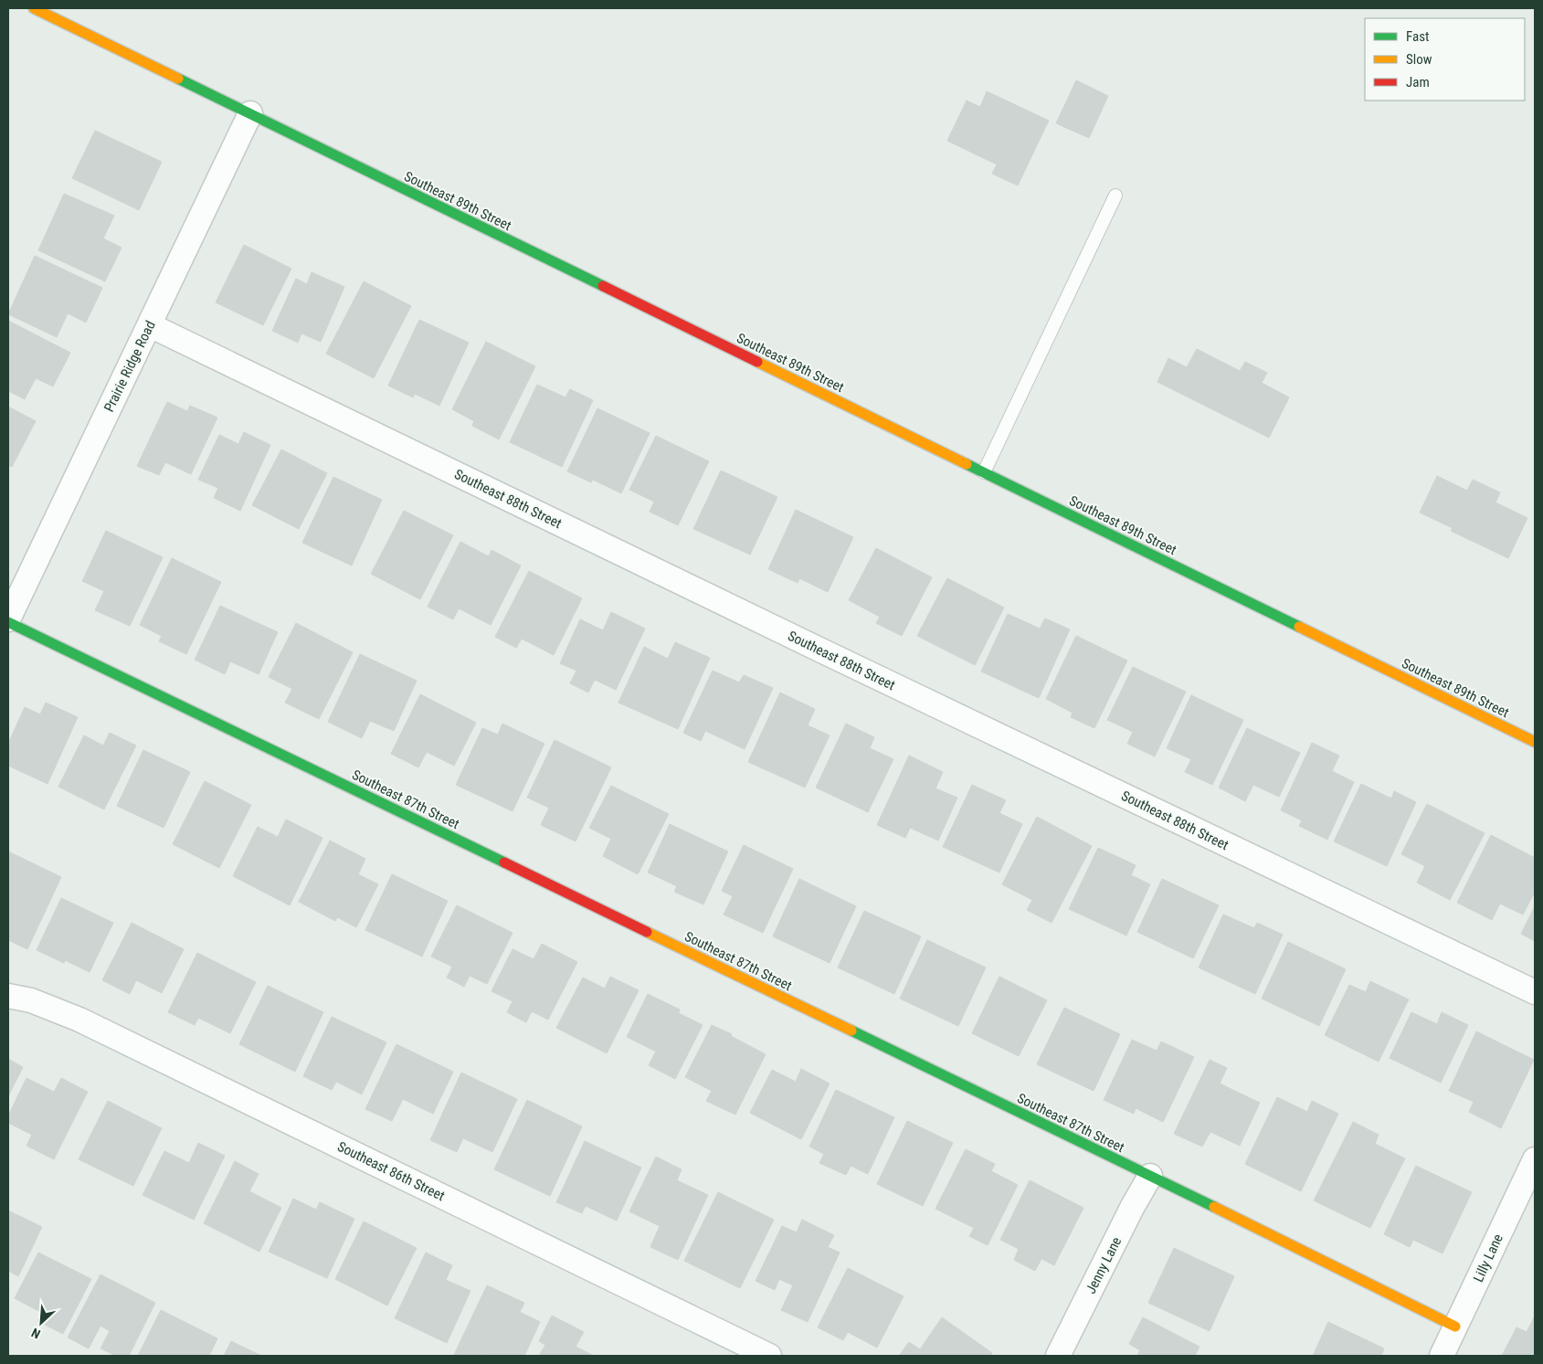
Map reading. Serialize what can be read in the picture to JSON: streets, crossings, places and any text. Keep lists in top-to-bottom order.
{
  "streets": {
    "street": [
      "Southeast 89th Street",
      "Prairie Ridge Road",
      "Southeast 88th Street",
      "Southeast 87th Street",
      "Southeast 86th Street",
      "Lilly Lane",
      "Jenny Lane"
    ]
  },
  "crossings": [
    ["Southeast 89th Street", "Prairie Ridge Road"],
    ["Prairie Ridge Road", "Southeast 88th Street"],
    ["Prairie Ridge Road", "Southeast 87th Street"],
    ["Southeast 87th Street", "Lilly Lane"],
    ["Southeast 87th Street", "Jenny Lane"]
  ],
  "legend": ["Fast", "Slow", "Jam"],
  "north": "bottom left"
}
